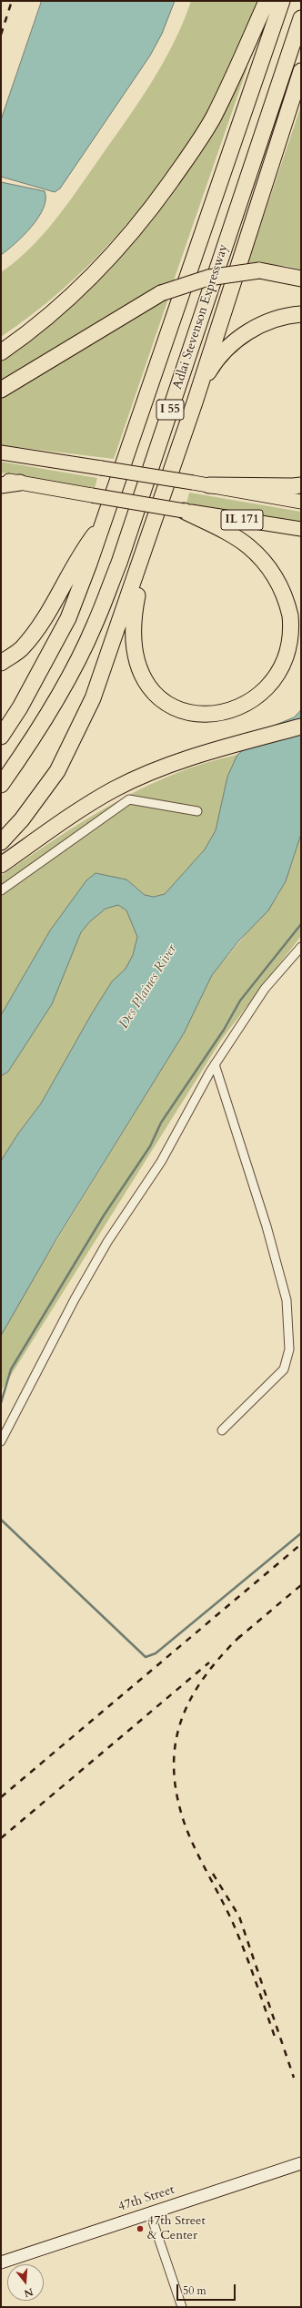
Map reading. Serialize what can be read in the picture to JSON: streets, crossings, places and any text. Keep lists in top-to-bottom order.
{
  "streets": {
    "highway": ["Adlai Stevenson Expressway", "I 55"],
    "main road": ["IL 171", "47th Street"]
  },
  "water": ["Des Plaines River"],
  "places": ["47th Street & Center"],
  "scale_bar": "50 m",
  "north": "bottom"
}
